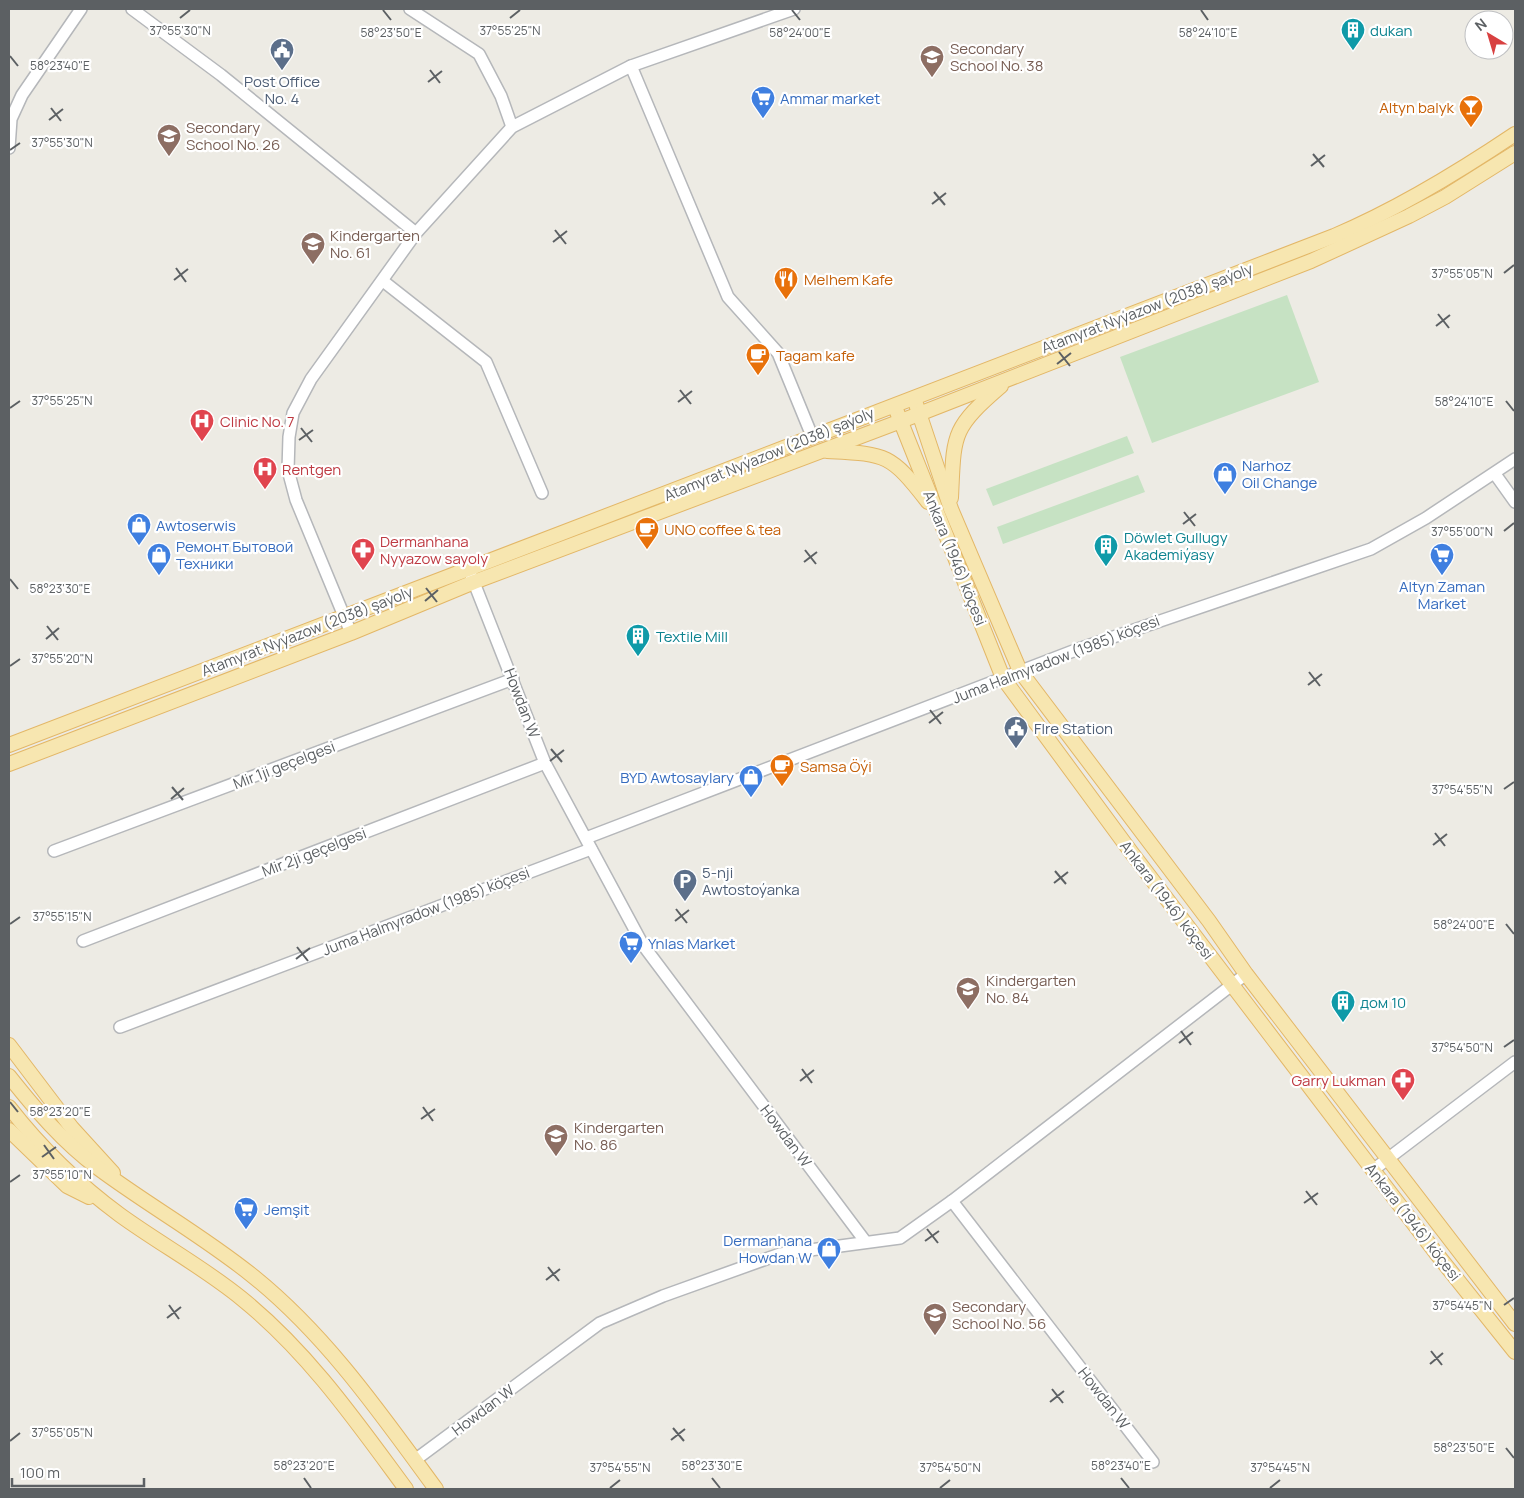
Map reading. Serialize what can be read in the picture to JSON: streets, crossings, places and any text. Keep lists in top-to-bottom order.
{
  "streets": {
    "main road": ["Atamyrat Nyýazow (2038) şaýoly", "Ankara (1946) köçesi"],
    "street": [
      "Juma Halmyradow (1985) köçesi",
      "Howdan W",
      "Mir 1ji geçelgesi",
      "Mir 2ji geçelgesi"
    ]
  },
  "crossings": [
    ["Atamyrat Nyýazow (2038) şaýoly", "Ankara (1946) köçesi"],
    ["Atamyrat Nyýazow (2038) şaýoly", "Howdan W"],
    ["Ankara (1946) köçesi", "Juma Halmyradow (1985) köçesi"],
    ["Juma Halmyradow (1985) köçesi", "Howdan W"],
    ["Howdan W", "Mir 1ji geçelgesi"],
    ["Howdan W", "Mir 2ji geçelgesi"]
  ],
  "places": {
    "building": [
      "dukan",
      "Döwlet Gullugy Akademiýasy",
      "Textile Mill",
      "дом 10"
    ],
    "public building": ["Post Office No. 4", "FIre Station"],
    "school or university": [
      "Secondary School No. 38",
      "Secondary School No. 26",
      "Kindergarten No. 61",
      "Kindergarten No. 84",
      "Kindergarten No. 86",
      "Secondary School No. 56"
    ],
    "supermarket": [
      "Ammar market",
      "Altyn Zaman Market",
      "Ynlas Market",
      "Jemşit"
    ],
    "bar": ["Altyn balyk"],
    "restaurant": ["Melhem Kafe"],
    "cafe": ["Tagam kafe", "UNO coffee & tea", "Samsa Öýi"],
    "hospital": ["Clinic No. 7", "Rentgen"],
    "shop": [
      "Narhoz Oil Change",
      "Awtoserwis",
      "Ремонт Бытовой Техники",
      "BYD Awtosaylary",
      "Dermanhana Howdan W"
    ],
    "pharmacy": ["Dermanhana Nyyazow sayoly", "Garry Lukman"],
    "parking": ["5-nji Awtostoýanka"]
  },
  "scale_bar": "100 m",
  "north": "top left",
  "coordinates": [
    "37°55'30\"N",
    "37°55'25\"N",
    "58°23'50\"E",
    "58°24'00\"E",
    "58°24'10\"E",
    "58°23'40\"E",
    "37°55'05\"N",
    "37°55'00\"N",
    "58°23'30\"E",
    "37°55'20\"N",
    "37°54'55\"N",
    "37°55'15\"N",
    "37°54'50\"N",
    "58°23'20\"E",
    "37°55'10\"N",
    "37°54'45\"N"
  ]
}
